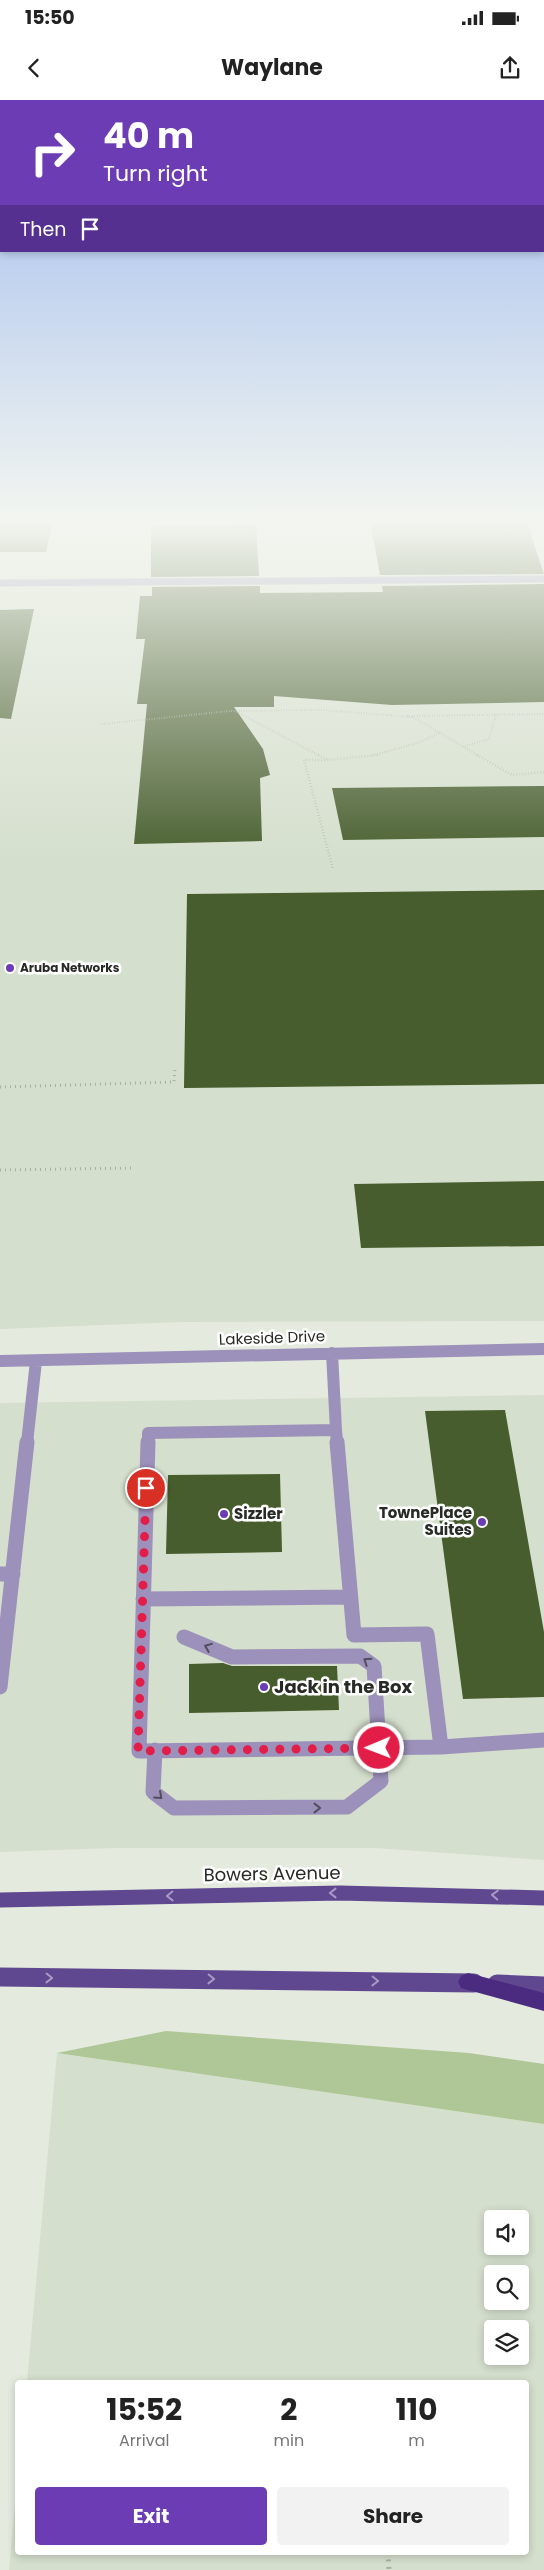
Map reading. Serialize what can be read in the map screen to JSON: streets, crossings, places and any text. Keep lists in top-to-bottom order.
{
  "streets": {
    "main road": ["Bowers Avenue"],
    "street": ["Lakeside Drive"]
  },
  "places": [
    "Aruba Networks",
    "Sizzler",
    "TownePlace Suites",
    "Jack in the Box"
  ],
  "page": {
    "status": "15:50",
    "header": "Waylane",
    "turn": ["40 m", "Turn right"],
    "then": "Then",
    "eta": [
      "15:52",
      "Arrival",
      "2",
      "min",
      "110",
      "m"
    ],
    "buttons": ["Exit", "Share"]
  }
}
